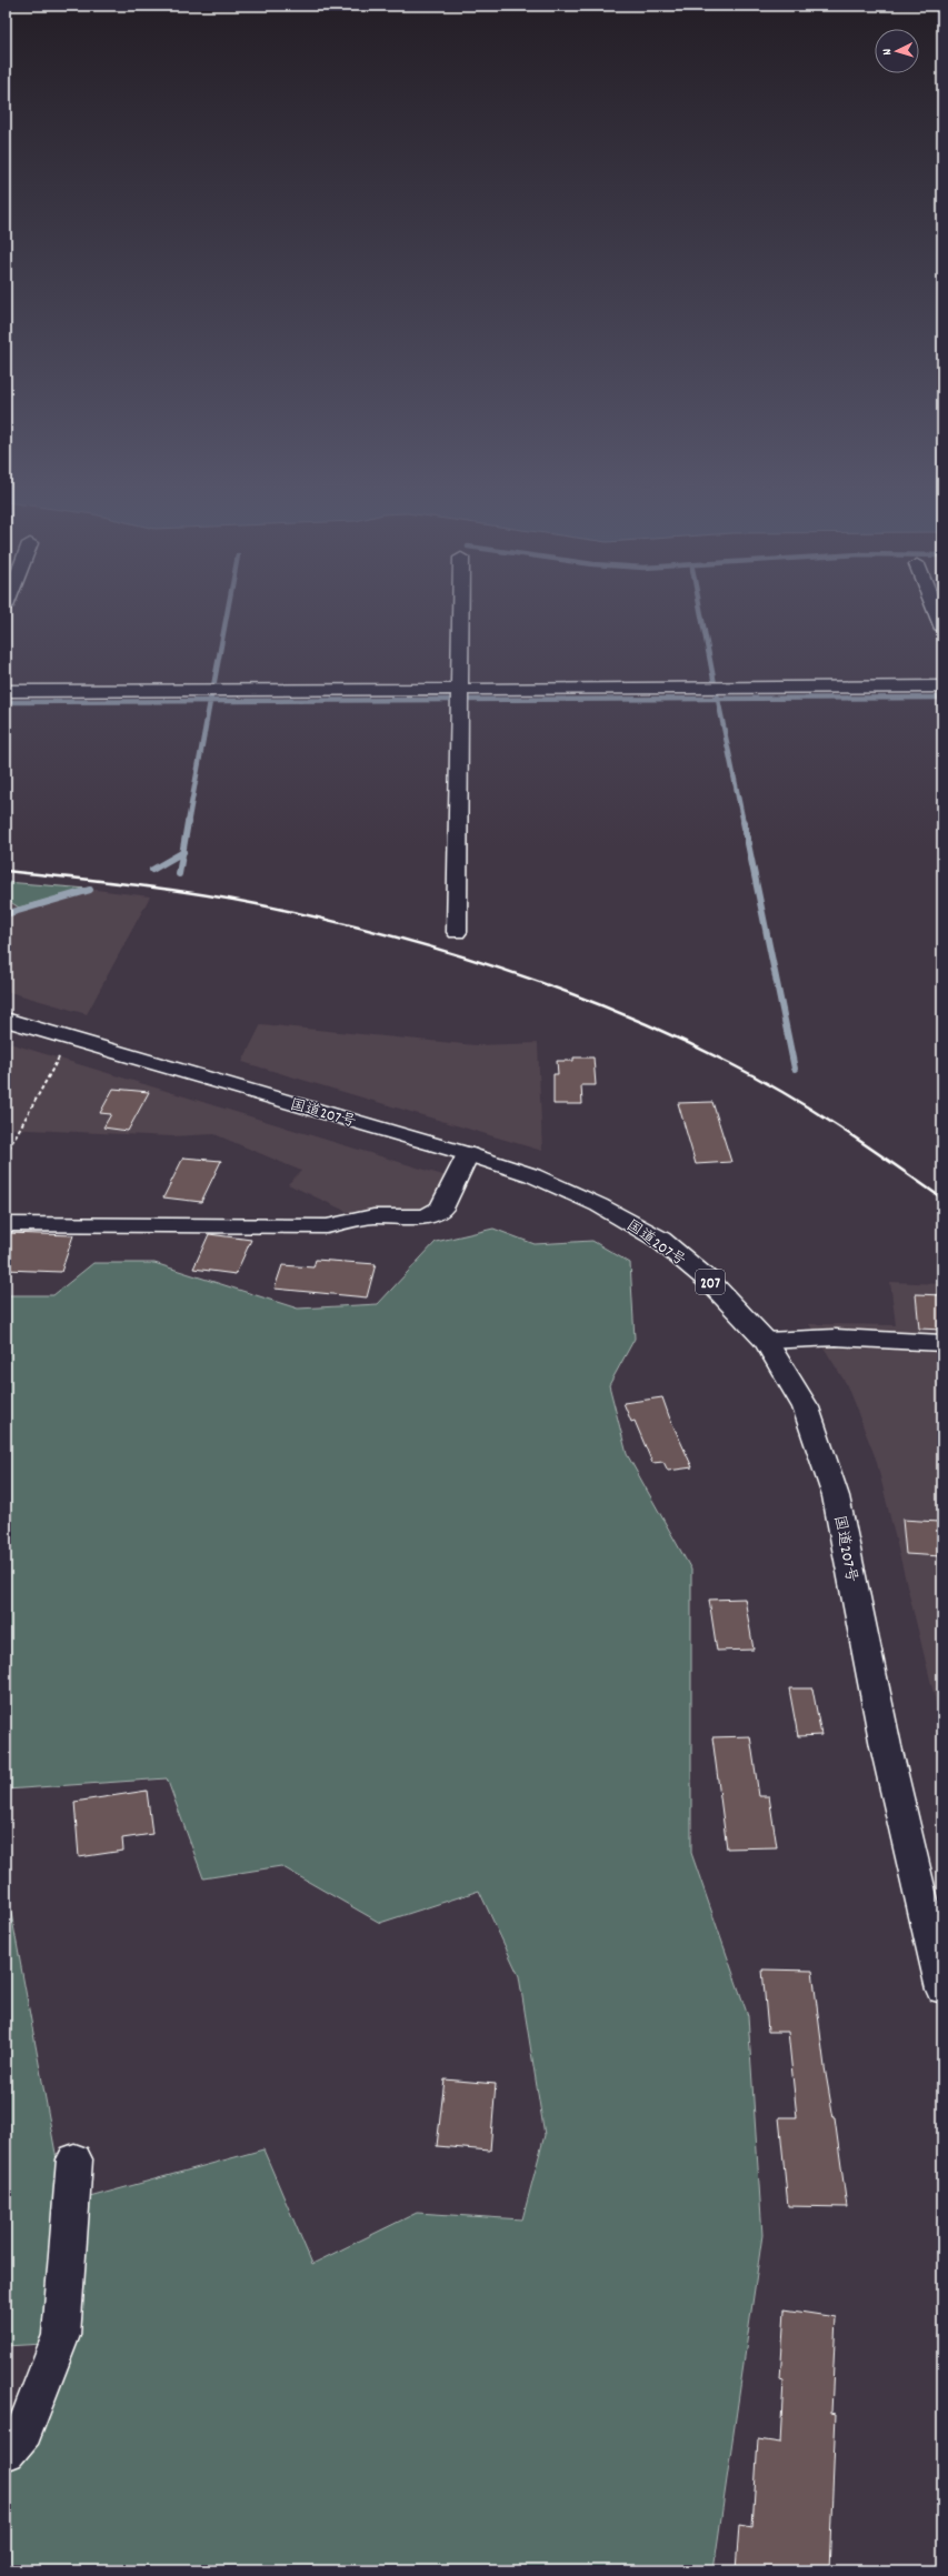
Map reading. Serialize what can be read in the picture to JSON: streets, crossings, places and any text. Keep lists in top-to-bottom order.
{
  "streets": {
    "main road": ["国道207号", "207"]
  },
  "north": "left"
}
